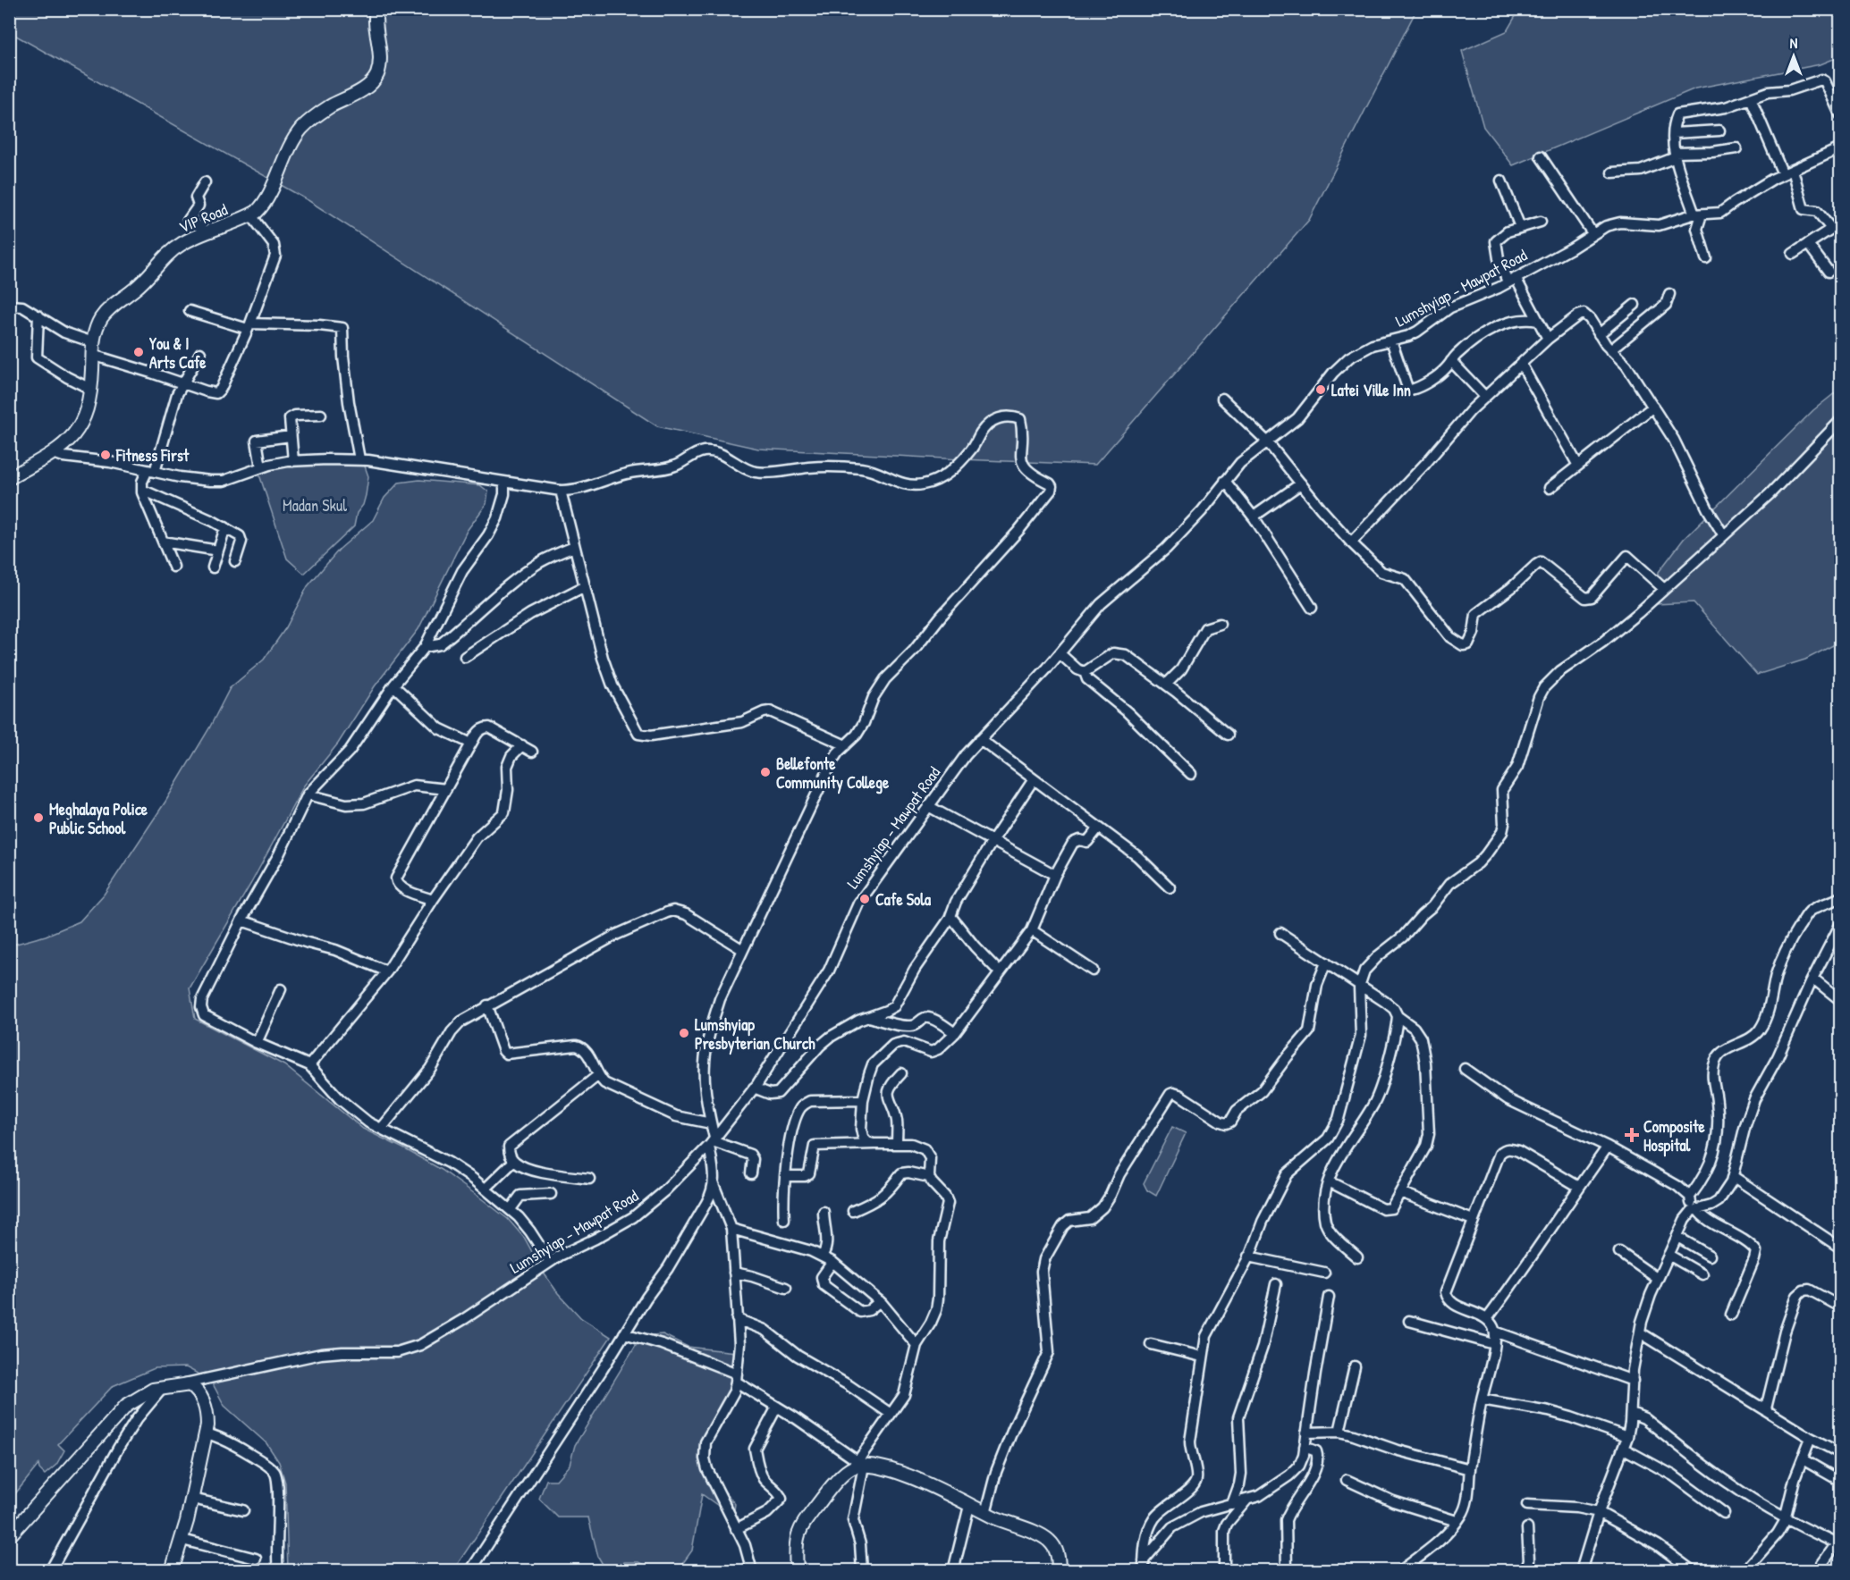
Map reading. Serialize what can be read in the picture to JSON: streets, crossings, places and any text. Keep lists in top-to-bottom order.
{
  "streets": {
    "street": ["VIP Road", "Lumshyiap - Mawpat Road"]
  },
  "parks": ["Madan Skul"],
  "places": {
    "other": [
      "You & I Arts Cafe",
      "Latei Ville Inn",
      "Fitness First",
      "Bellefonte Community College",
      "Meghalaya Police Public School",
      "Cafe Sola",
      "Lumshyiap Presbyterian Church"
    ],
    "health": ["Composite Hospital"]
  },
  "north": "top"
}
